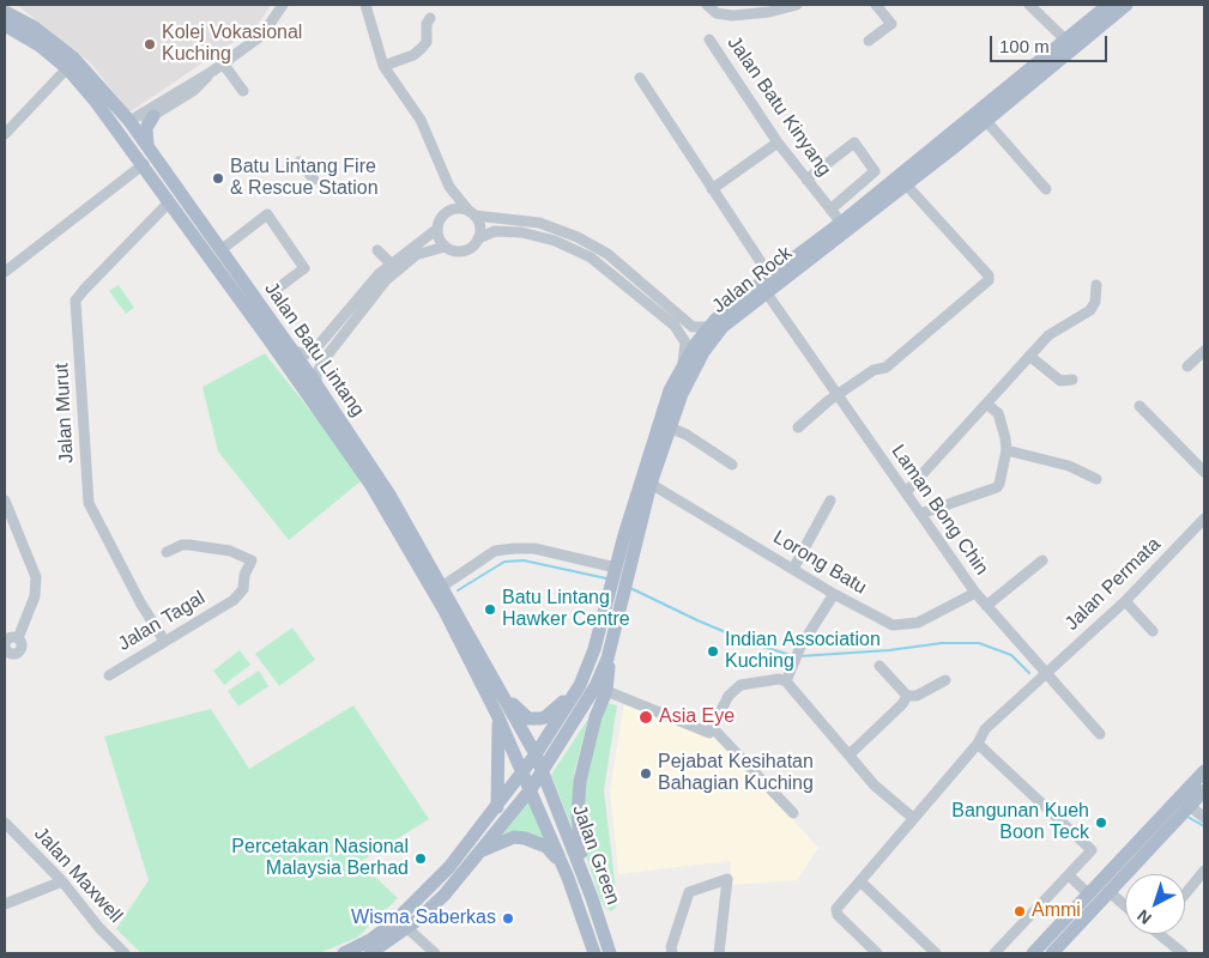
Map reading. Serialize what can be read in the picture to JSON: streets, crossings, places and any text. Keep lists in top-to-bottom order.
{
  "streets": {
    "main road": ["Jalan Rock", "Jalan Batu Lintang", "Jalan Green"],
    "street": [
      "Jalan Batu Kinyang",
      "Jalan Murut",
      "Laman Bong Chin",
      "Lorong Batu",
      "Jalan Permata",
      "Jalan Tagal",
      "Jalan Maxwell"
    ]
  },
  "crossings": [
    ["Jalan Batu Kinyang", "Jalan Rock"],
    ["Jalan Rock", "Jalan Batu Lintang"],
    ["Jalan Rock", "Laman Bong Chin"],
    ["Jalan Rock", "Lorong Batu"],
    ["Jalan Rock", "Jalan Green"],
    ["Jalan Batu Lintang", "Jalan Murut"],
    ["Jalan Batu Lintang", "Jalan Green"],
    ["Jalan Murut", "Jalan Tagal"],
    ["Laman Bong Chin", "Lorong Batu"],
    ["Laman Bong Chin", "Jalan Permata"]
  ],
  "places": [
    "Kolej Vokasional Kuching",
    "Batu Lintang Fire & Rescue Station",
    "Batu Lintang Hawker Centre",
    "Indian Association Kuching",
    "Asia Eye",
    "Pejabat Kesihatan Bahagian Kuching",
    "Bangunan Kueh Boon Teck",
    "Percetakan Nasional Malaysia Berhad",
    "Ammi",
    "Wisma Saberkas"
  ],
  "scale_bar": "100 m",
  "north": "bottom left"
}
